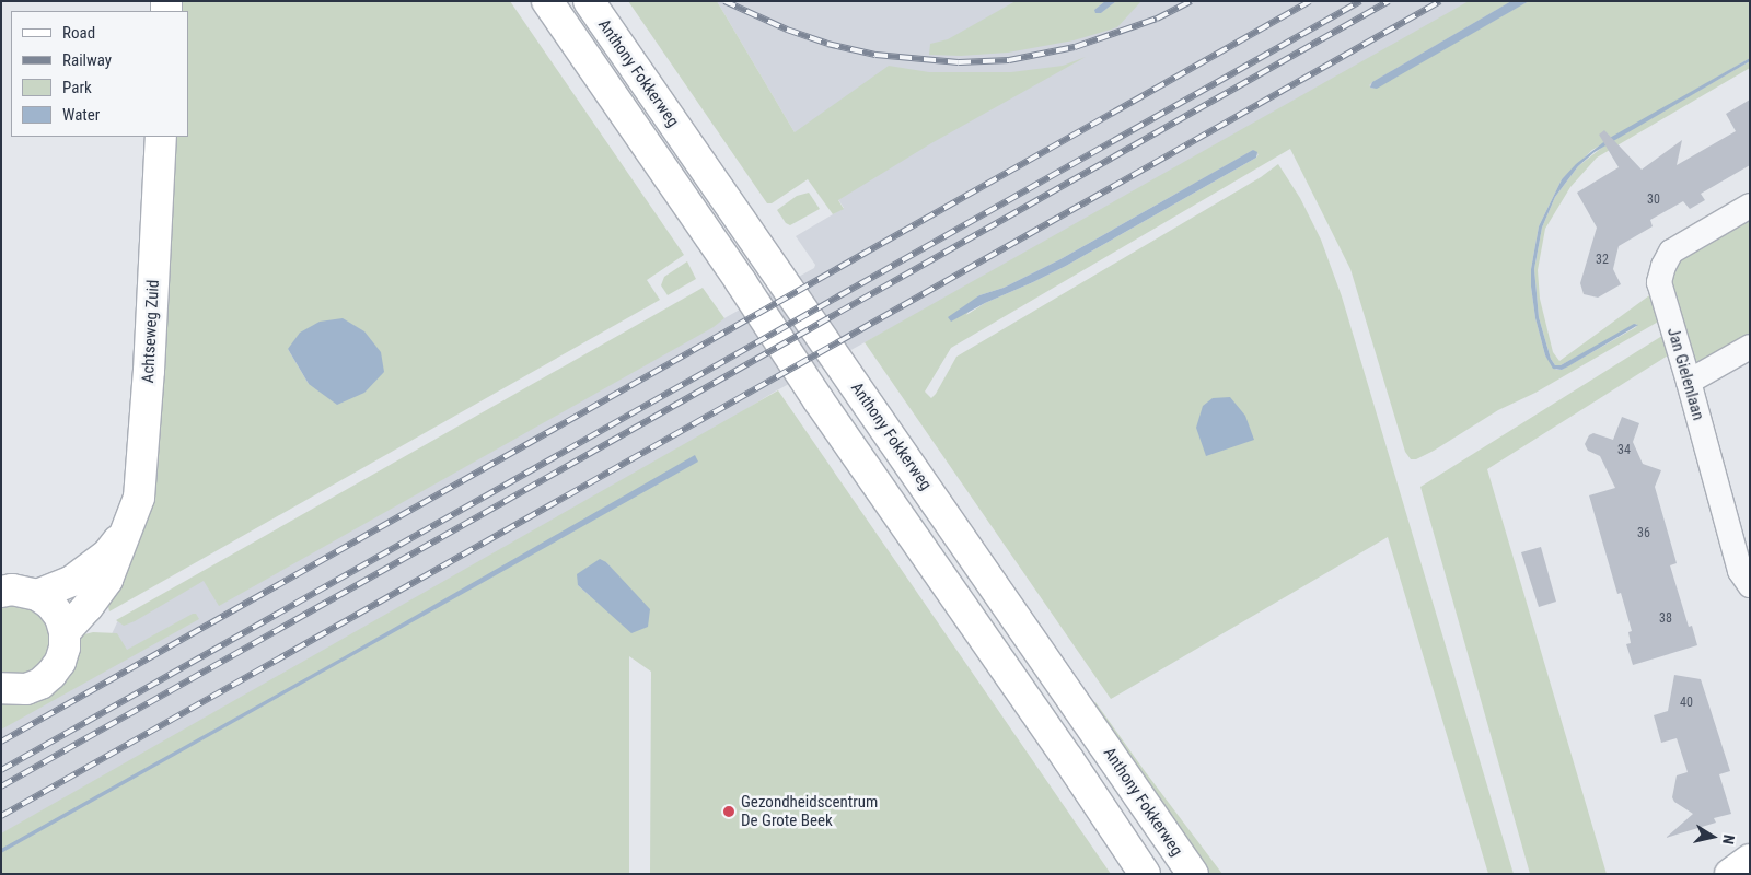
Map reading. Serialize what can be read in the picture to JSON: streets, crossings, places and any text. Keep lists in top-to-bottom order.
{
  "streets": {
    "main road": ["Anthony Fokkerweg", "Achtseweg Zuid"],
    "street": ["Jan Gielenlaan"]
  },
  "places": ["Gezondheidscentrum De Grote Beek"],
  "house_numbers": [
    "30",
    "32",
    "34",
    "36",
    "38",
    "40"
  ],
  "legend": [
    "Road",
    "Railway",
    "Park",
    "Water"
  ],
  "north": "right"
}
